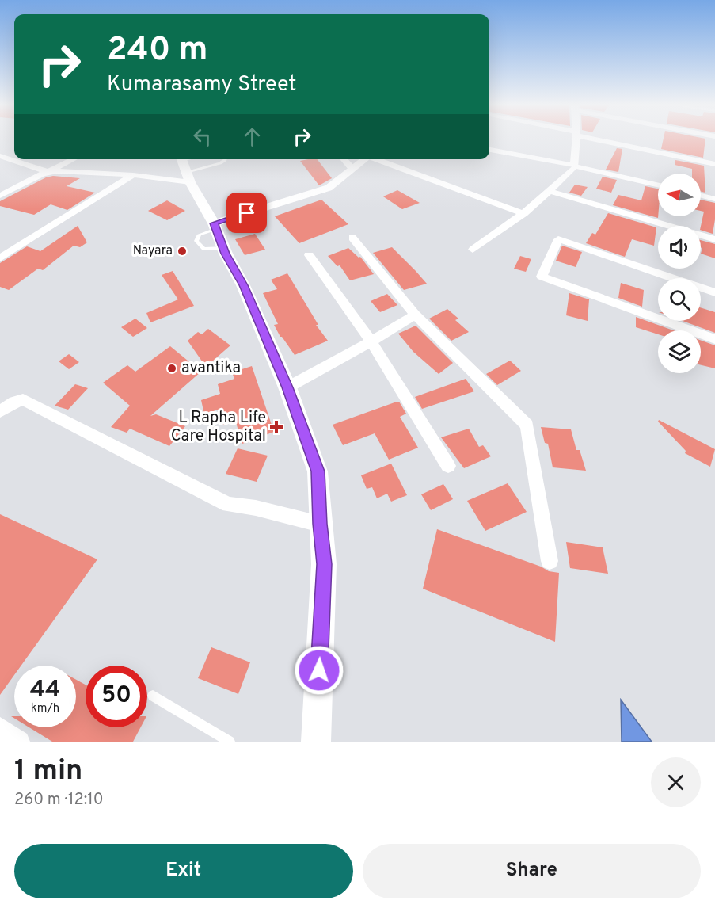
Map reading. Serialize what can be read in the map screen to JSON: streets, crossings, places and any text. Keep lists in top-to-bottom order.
{
  "places": {
    "other": ["Nayara", "avantika"],
    "health": ["L Rapha Life Care Hospital"]
  },
  "north": "left",
  "page": {
    "turn": ["240 m", "Kumarasamy Street"],
    "speed": "44 km/h",
    "limit": "50",
    "heading": ["1 min", "260 m · 12:10"],
    "buttons": ["Exit", "Share"]
  }
}
